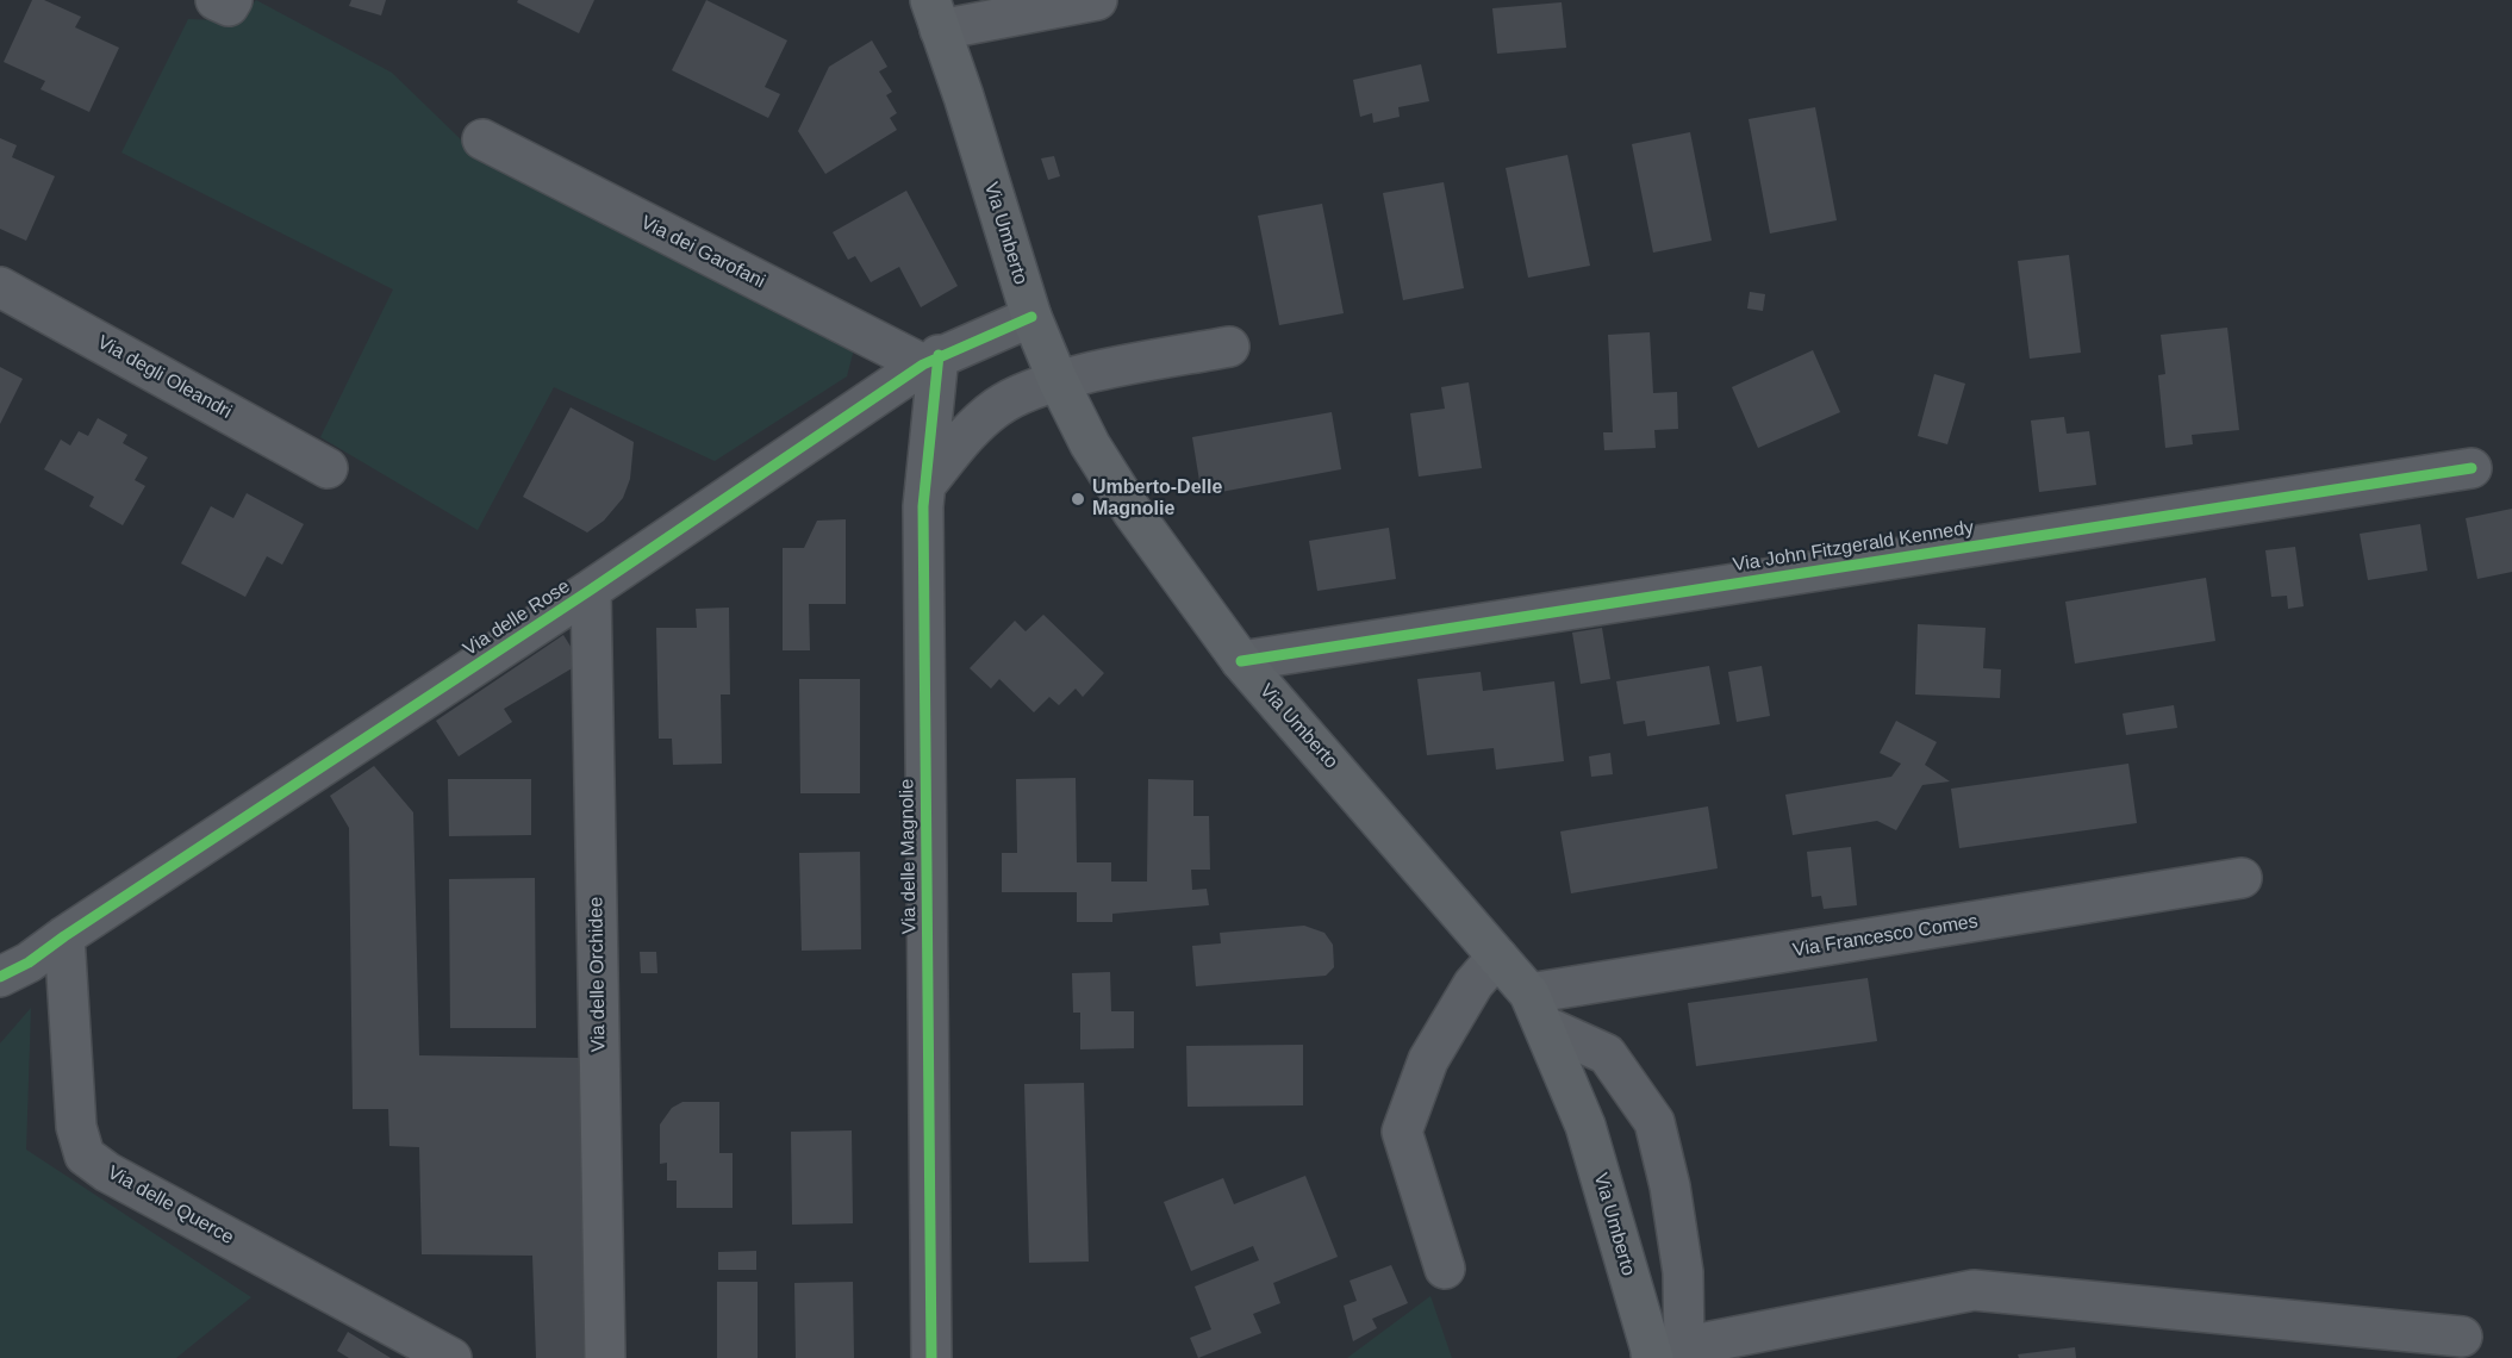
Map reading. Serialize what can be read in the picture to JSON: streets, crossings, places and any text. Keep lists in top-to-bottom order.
{
  "streets": {
    "main road": ["Via Umberto"],
    "street": [
      "Via dei Garofani",
      "Via degli Oleandri",
      "Via John Fitzgerald Kennedy",
      "Via delle Rose",
      "Via delle Magnolie",
      "Via Francesco Comes",
      "Via delle Orchidee",
      "Via delle Querce"
    ]
  },
  "crossings": [
    ["Via Umberto", "Via John Fitzgerald Kennedy"],
    ["Via Umberto", "Via delle Rose"],
    ["Via Umberto", "Via Francesco Comes"],
    ["Via dei Garofani", "Via delle Rose"],
    ["Via dei Garofani", "Via delle Magnolie"],
    ["Via delle Rose", "Via delle Magnolie"],
    ["Via delle Rose", "Via delle Orchidee"],
    ["Via delle Rose", "Via delle Querce"]
  ],
  "places": ["Umberto-Delle Magnolie"]
}
